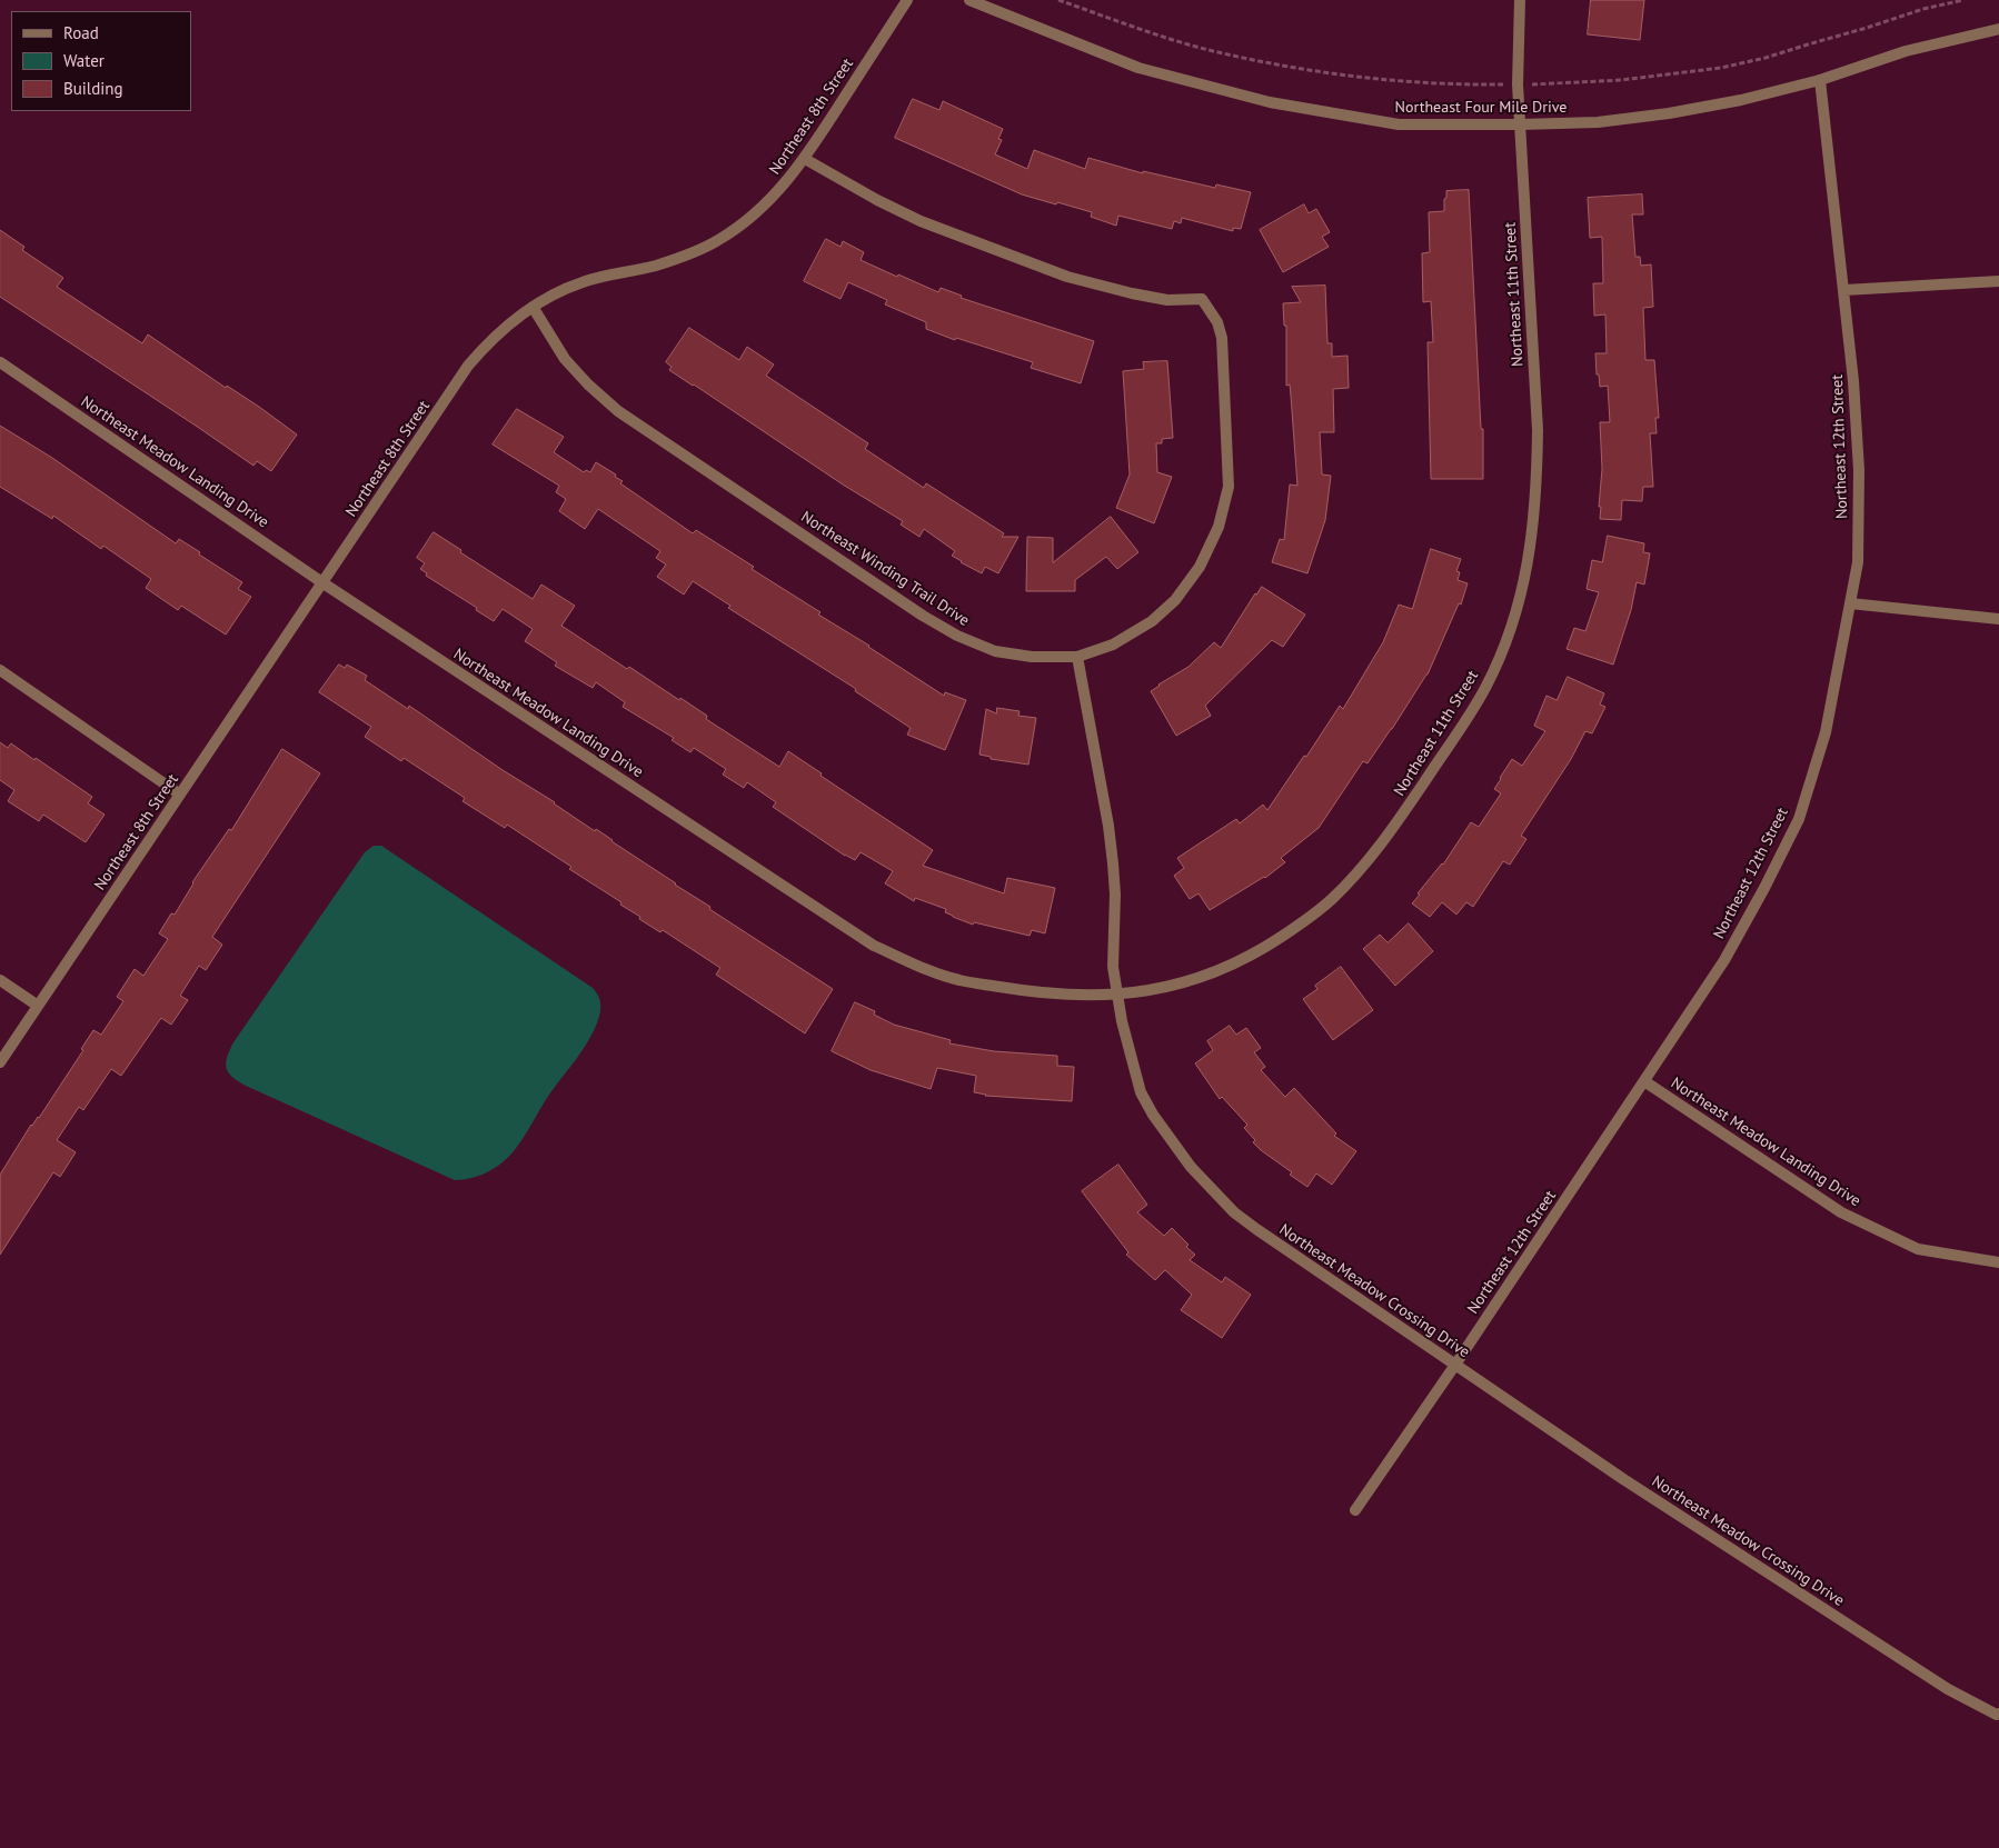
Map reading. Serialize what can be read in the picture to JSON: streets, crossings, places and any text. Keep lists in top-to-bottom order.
{
  "streets": {
    "street": [
      "Northeast Four Mile Drive",
      "Northeast 8th Street",
      "Northeast 11th Street",
      "Northeast 12th Street",
      "Northeast Meadow Landing Drive",
      "Northeast Winding Trail Drive",
      "Northeast Meadow Crossing Drive"
    ]
  },
  "crossings": [
    ["Northeast Four Mile Drive", "Northeast 11th Street"],
    ["Northeast Four Mile Drive", "Northeast 12th Street"],
    ["Northeast 8th Street", "Northeast Meadow Landing Drive"],
    ["Northeast 8th Street", "Northeast Winding Trail Drive"],
    ["Northeast 11th Street", "Northeast Meadow Landing Drive"],
    ["Northeast 11th Street", "Northeast Meadow Crossing Drive"],
    ["Northeast 12th Street", "Northeast Meadow Landing Drive"],
    ["Northeast 12th Street", "Northeast Meadow Crossing Drive"],
    ["Northeast Meadow Landing Drive", "Northeast Meadow Crossing Drive"],
    ["Northeast Winding Trail Drive", "Northeast Meadow Crossing Drive"]
  ],
  "legend": ["Road", "Water", "Building"]
}
